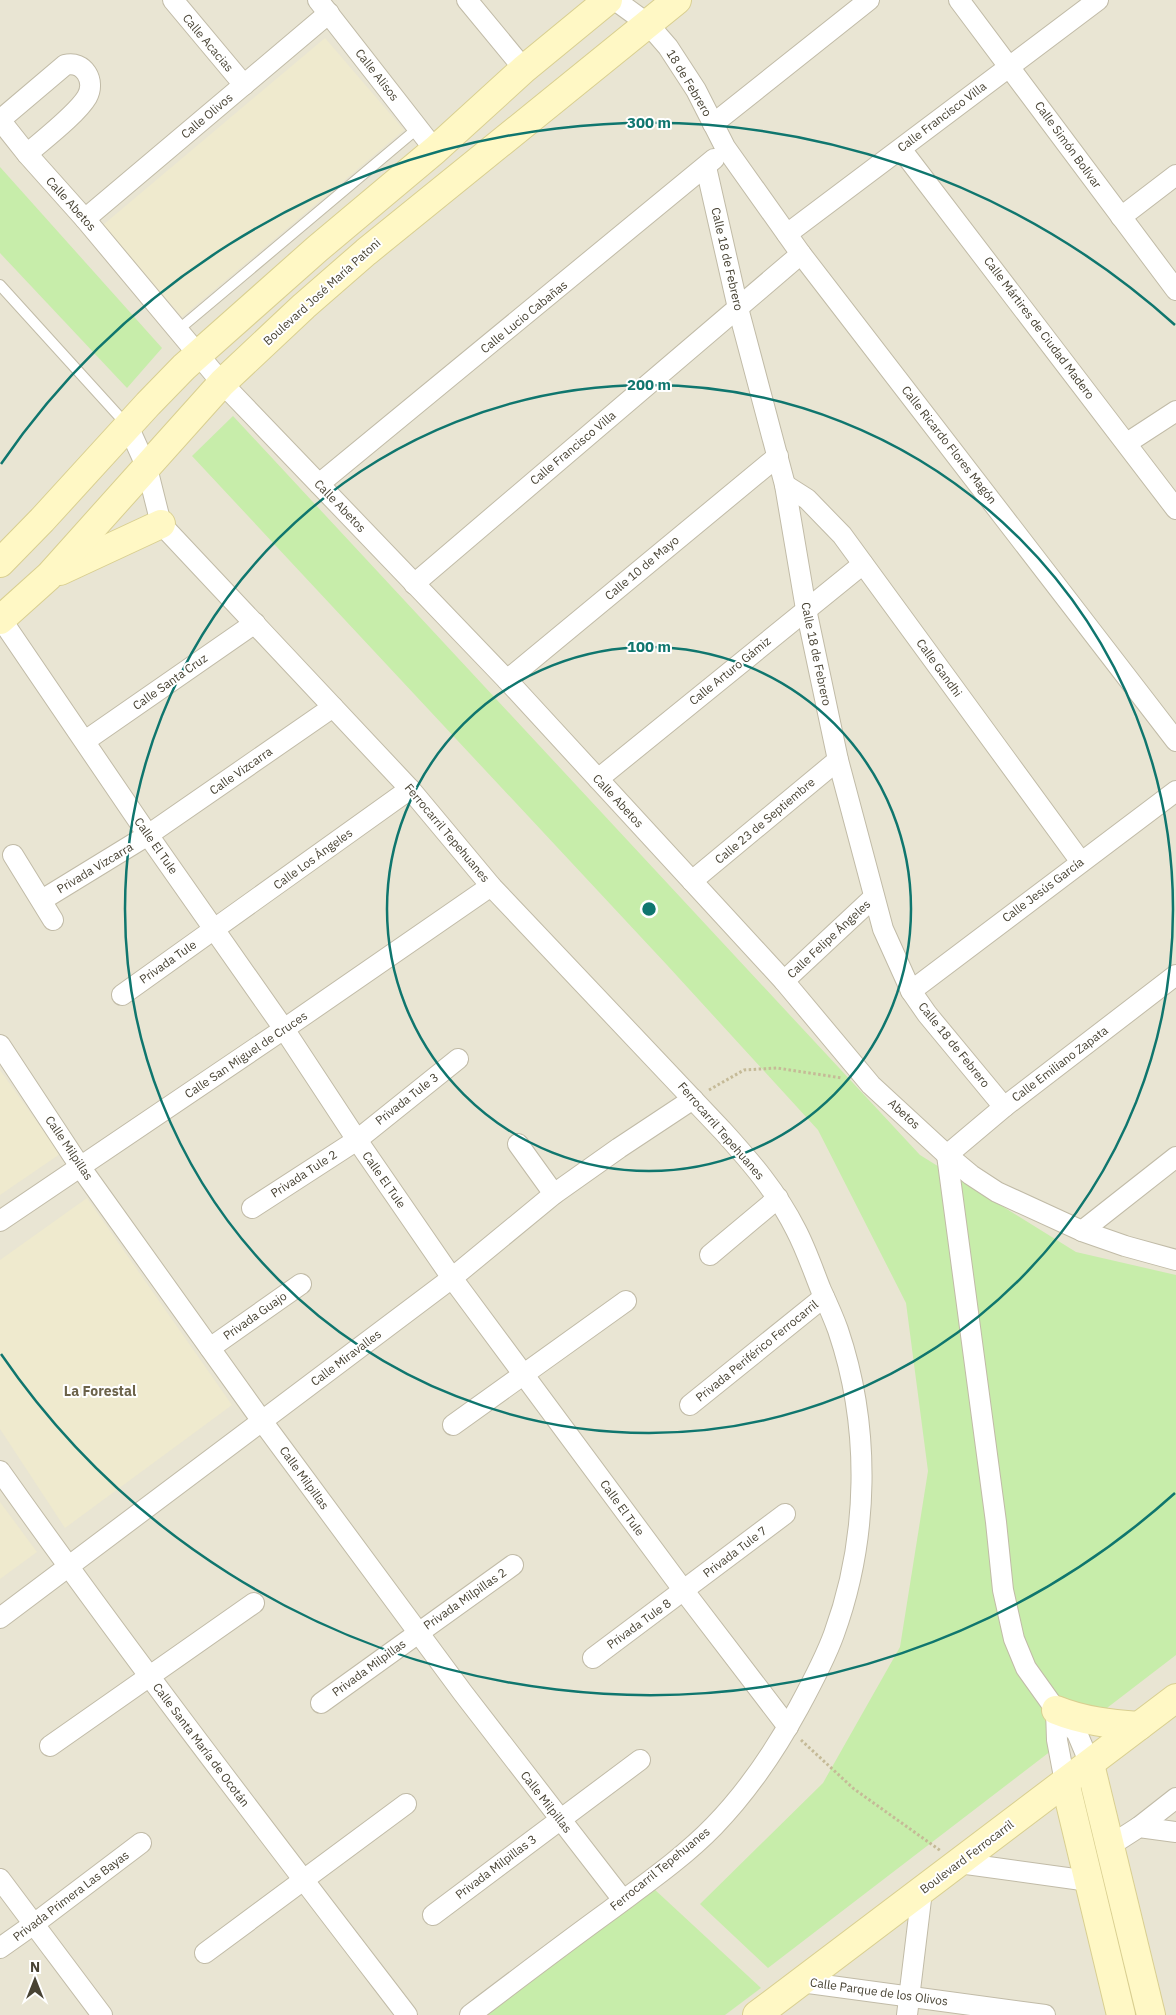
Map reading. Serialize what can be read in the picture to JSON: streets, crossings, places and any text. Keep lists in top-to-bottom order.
{
  "streets": {
    "main road": ["Boulevard José María Patoni", "Boulevard Ferrocarril"],
    "street": [
      "Calle Acacias",
      "Calle Alisos",
      "18 de Febrero",
      "Calle Olivos",
      "Calle Francisco Villa",
      "Calle Simón Bolívar",
      "Calle Abetos",
      "Calle 18 de Febrero",
      "Calle Lucio Cabañas",
      "Calle Mártires de Ciudad Madero",
      "Calle Ricardo Flores Magón",
      "Calle 10 de Mayo",
      "Calle Gandhi",
      "Calle Arturo Gámiz",
      "Calle Santa Cruz",
      "Calle Vizcarra",
      "Calle 23 de Septiembre",
      "Ferrocarril Tepehuanes",
      "Calle El Tule",
      "Calle Los Ángeles",
      "Privada Vizcarra",
      "Calle Jesús García",
      "Calle Felipe Ángeles",
      "Privada Tule",
      "Calle San Miguel de Cruces",
      "Calle Emiliano Zapata",
      "Privada Tule 3",
      "Abetos",
      "Calle Milpillas",
      "Privada Tule 2",
      "Privada Guajo",
      "Privada Periférico Ferrocarril",
      "Calle Miravalles",
      "Privada Tule 7",
      "Privada Milpillas 2",
      "Privada Tule 8",
      "Privada Milpillas",
      "Calle Santa María de Ocotán",
      "Privada Milpillas 3",
      "Privada Primera Las Bayas",
      "Calle Parque de los Olivos"
    ]
  },
  "crossings": [
    ["Calle Acacias", "Calle Olivos"],
    ["Calle Alisos", "Calle Olivos"],
    ["18 de Febrero", "Boulevard José María Patoni"],
    ["18 de Febrero", "Calle Lucio Cabañas"],
    ["18 de Febrero", "Calle Ricardo Flores Magón"],
    ["Calle Olivos", "Calle Abetos"],
    ["Calle Francisco Villa", "Calle Simón Bolívar"],
    ["Calle Francisco Villa", "Calle Abetos"],
    ["Calle Francisco Villa", "Calle 18 de Febrero"],
    ["Calle Francisco Villa", "Calle Mártires de Ciudad Madero"],
    ["Calle Francisco Villa", "Calle Ricardo Flores Magón"],
    ["Calle Abetos", "Boulevard José María Patoni"],
    ["Calle Abetos", "Calle Lucio Cabañas"],
    ["Calle Abetos", "Calle 10 de Mayo"],
    ["Calle Abetos", "Calle Arturo Gámiz"],
    ["Calle Abetos", "Calle 23 de Septiembre"],
    ["Calle Abetos", "Abetos"],
    ["Calle 18 de Febrero", "Calle Lucio Cabañas"],
    ["Calle 18 de Febrero", "Calle 10 de Mayo"],
    ["Calle 18 de Febrero", "Calle Gandhi"],
    ["Calle 18 de Febrero", "Calle Arturo Gámiz"],
    ["Calle 18 de Febrero", "Calle 23 de Septiembre"],
    ["Calle 18 de Febrero", "Calle Jesús García"],
    ["Calle 18 de Febrero", "Calle Felipe Ángeles"],
    ["Calle 18 de Febrero", "Calle Emiliano Zapata"],
    ["Boulevard José María Patoni", "Ferrocarril Tepehuanes"],
    ["Boulevard José María Patoni", "Calle El Tule"],
    ["Calle Lucio Cabañas", "Calle Ricardo Flores Magón"],
    ["Calle Gandhi", "Calle Arturo Gámiz"],
    ["Calle Gandhi", "Calle Jesús García"],
    ["Calle Santa Cruz", "Ferrocarril Tepehuanes"],
    ["Calle Santa Cruz", "Calle El Tule"],
    ["Calle Vizcarra", "Ferrocarril Tepehuanes"],
    ["Calle Vizcarra", "Calle El Tule"],
    ["Calle Vizcarra", "Privada Vizcarra"],
    ["Calle 23 de Septiembre", "Abetos"],
    ["Ferrocarril Tepehuanes", "Calle El Tule"],
    ["Ferrocarril Tepehuanes", "Calle Los Ángeles"],
    ["Ferrocarril Tepehuanes", "Calle San Miguel de Cruces"],
    ["Ferrocarril Tepehuanes", "Calle Milpillas"],
    ["Ferrocarril Tepehuanes", "Privada Periférico Ferrocarril"],
    ["Ferrocarril Tepehuanes", "Calle Miravalles"],
    ["Calle El Tule", "Calle Los Ángeles"],
    ["Calle El Tule", "Privada Vizcarra"],
    ["Calle El Tule", "Privada Tule"],
    ["Calle El Tule", "Calle San Miguel de Cruces"],
    ["Calle El Tule", "Privada Tule 3"],
    ["Calle El Tule", "Privada Tule 2"],
    ["Calle El Tule", "Calle Miravalles"],
    ["Calle El Tule", "Privada Tule 7"],
    ["Calle El Tule", "Privada Tule 8"],
    ["Calle Los Ángeles", "Privada Tule"],
    ["Calle Felipe Ángeles", "Abetos"],
    ["Calle San Miguel de Cruces", "Calle Milpillas"],
    ["Calle Emiliano Zapata", "Abetos"],
    ["Privada Tule 3", "Privada Tule 2"],
    ["Calle Milpillas", "Privada Guajo"],
    ["Calle Milpillas", "Calle Miravalles"],
    ["Calle Milpillas", "Privada Milpillas 2"],
    ["Calle Milpillas", "Privada Milpillas"],
    ["Calle Milpillas", "Privada Milpillas 3"],
    ["Calle Miravalles", "Calle Santa María de Ocotán"],
    ["Privada Tule 7", "Privada Tule 8"],
    ["Privada Milpillas 2", "Privada Milpillas"],
    ["Boulevard Ferrocarril", "Calle Parque de los Olivos"]
  ],
  "districts": ["La Forestal"],
  "north": "top",
  "rings": ["300 m", "200 m", "100 m"]
}
